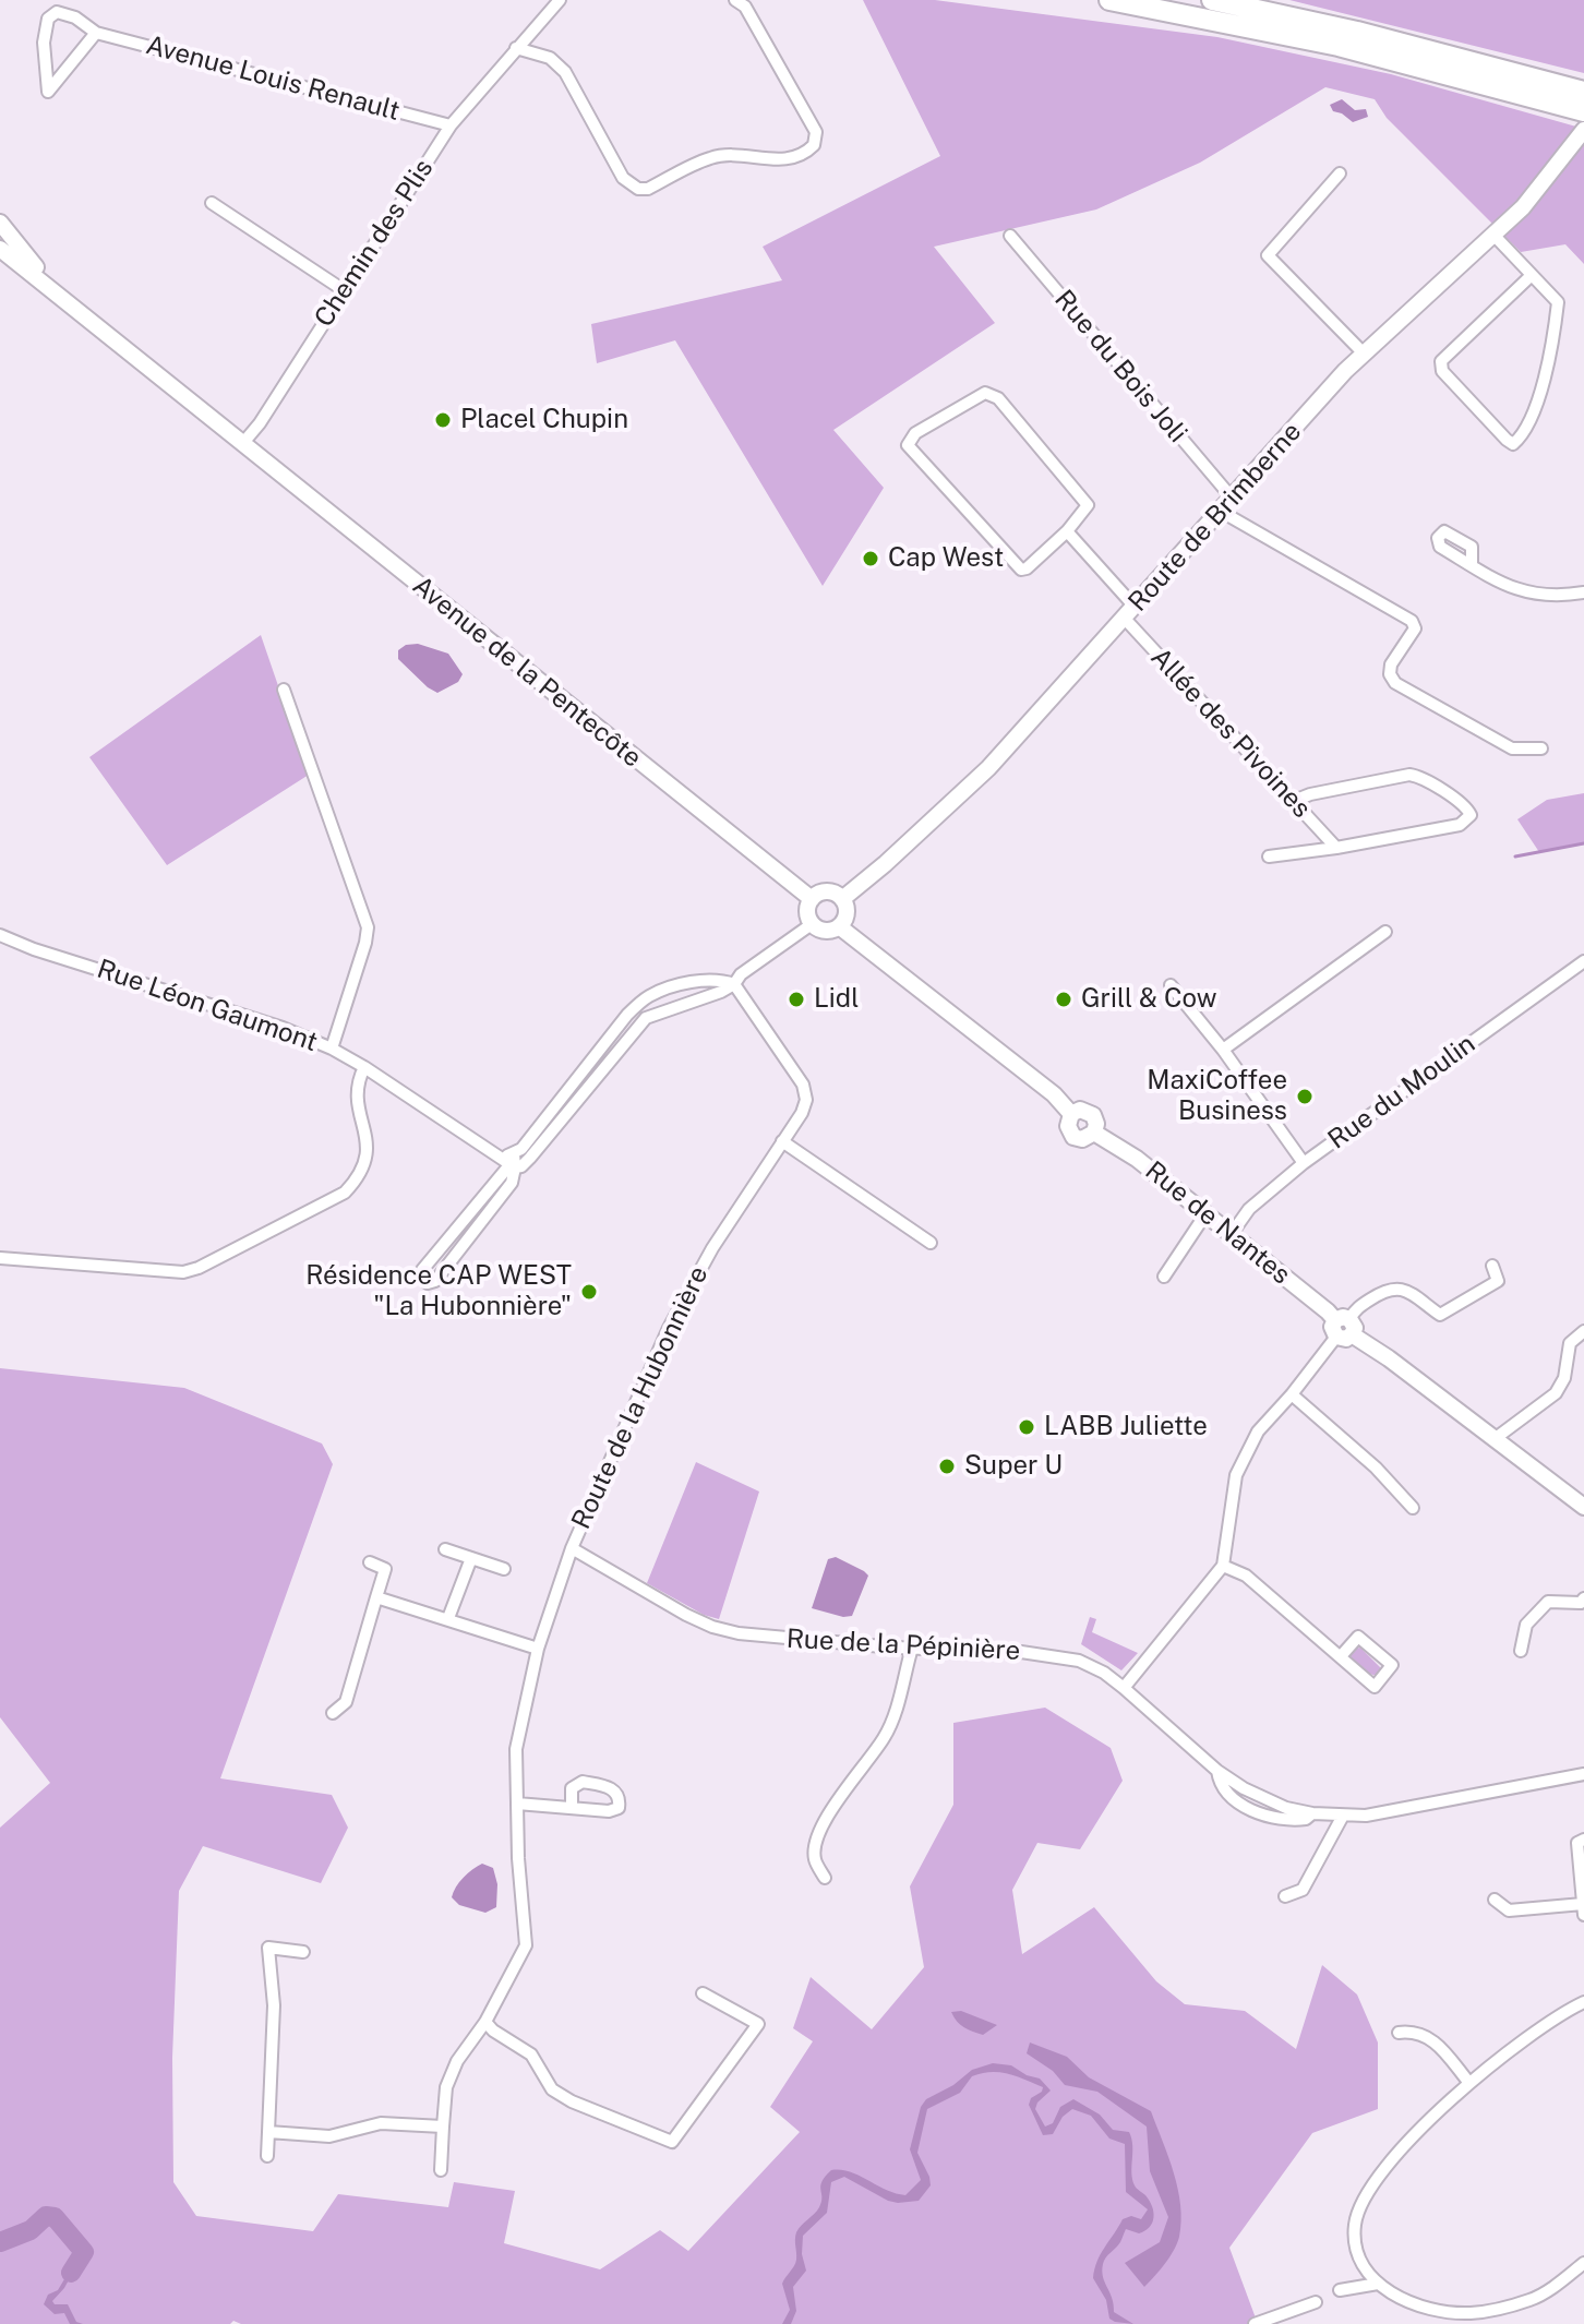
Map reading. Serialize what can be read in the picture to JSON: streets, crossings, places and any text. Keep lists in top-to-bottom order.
{
  "streets": {
    "main road": ["Route de Brimberne", "Avenue de la Pentecôte", "Rue de Nantes"],
    "street": [
      "Avenue Louis Renault",
      "Chemin des Plis",
      "Rue du Bois Joli",
      "Allée des Pivoines",
      "Rue Léon Gaumont",
      "Rue du Moulin",
      "Route de la Hubonnière",
      "Rue de la Pépinière"
    ]
  },
  "crossings": [
    ["Avenue Louis Renault", "Chemin des Plis"],
    ["Chemin des Plis", "Avenue de la Pentecôte"],
    ["Rue du Bois Joli", "Route de Brimberne"],
    ["Route de Brimberne", "Avenue de la Pentecôte"],
    ["Route de Brimberne", "Allée des Pivoines"],
    ["Route de Brimberne", "Rue de Nantes"],
    ["Avenue de la Pentecôte", "Rue de Nantes"],
    ["Rue du Moulin", "Rue de Nantes"],
    ["Route de la Hubonnière", "Rue de la Pépinière"]
  ],
  "places": [
    "Placel Chupin",
    "Cap West",
    "Lidl",
    "Grill & Cow",
    "MaxiCoffee Business",
    "Résidence CAP WEST \"La Hubonnière\"",
    "LABB Juliette",
    "Super U"
  ]
}
